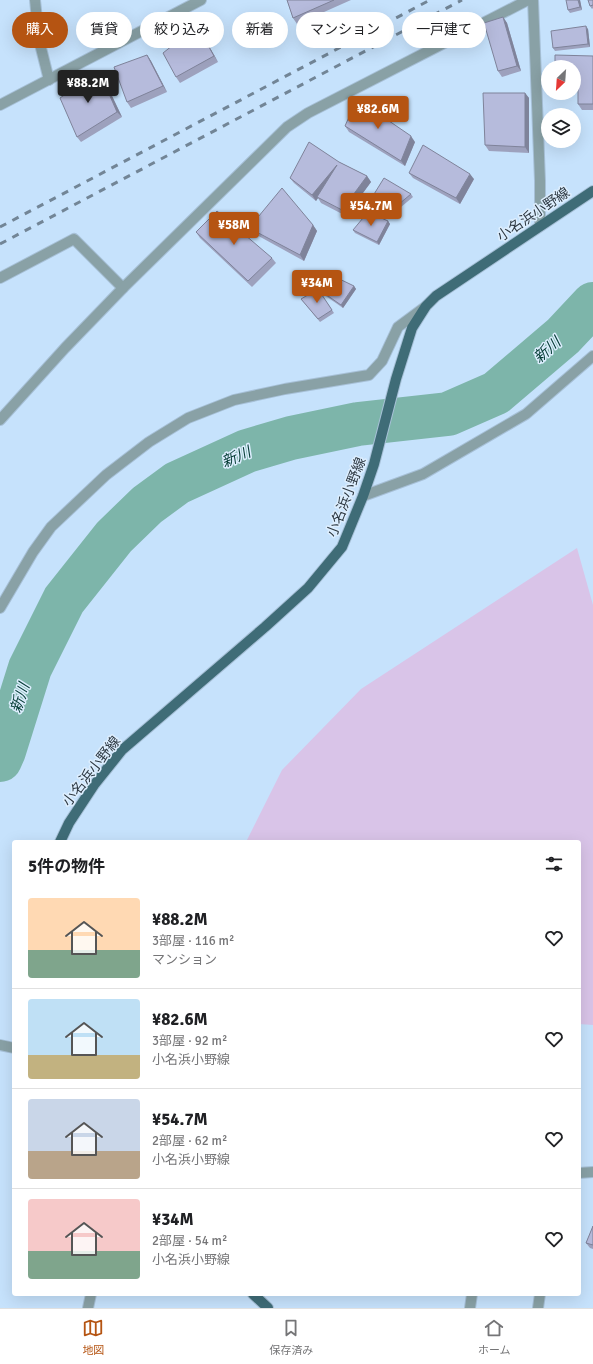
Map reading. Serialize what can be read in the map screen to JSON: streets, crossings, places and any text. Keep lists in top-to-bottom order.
{
  "streets": {
    "main road": ["小名浜小野線"]
  },
  "water": ["新川"],
  "north": "bottom left",
  "page": {
    "chip": [
      "購入",
      "賃貸",
      "絞り込み",
      "新着",
      "マンション",
      "一戸建て"
    ],
    "price": [
      "¥88.2M",
      "¥82.6M",
      "¥54.7M",
      "¥58M",
      "¥34M"
    ],
    "heading": "5件の物件",
    "list": [
      {
        "name": "¥88.2M",
        "note": "3部屋 · 116 m² · マンション"
      },
      {
        "name": "¥82.6M",
        "note": "3部屋 · 92 m² · 小名浜小野線"
      },
      {
        "name": "¥54.7M",
        "note": "2部屋 · 62 m² · 小名浜小野線"
      },
      {
        "name": "¥34M",
        "note": "2部屋 · 54 m² · 小名浜小野線"
      }
    ],
    "tabs": ["地図", "保存済み", "ホーム"]
  }
}
